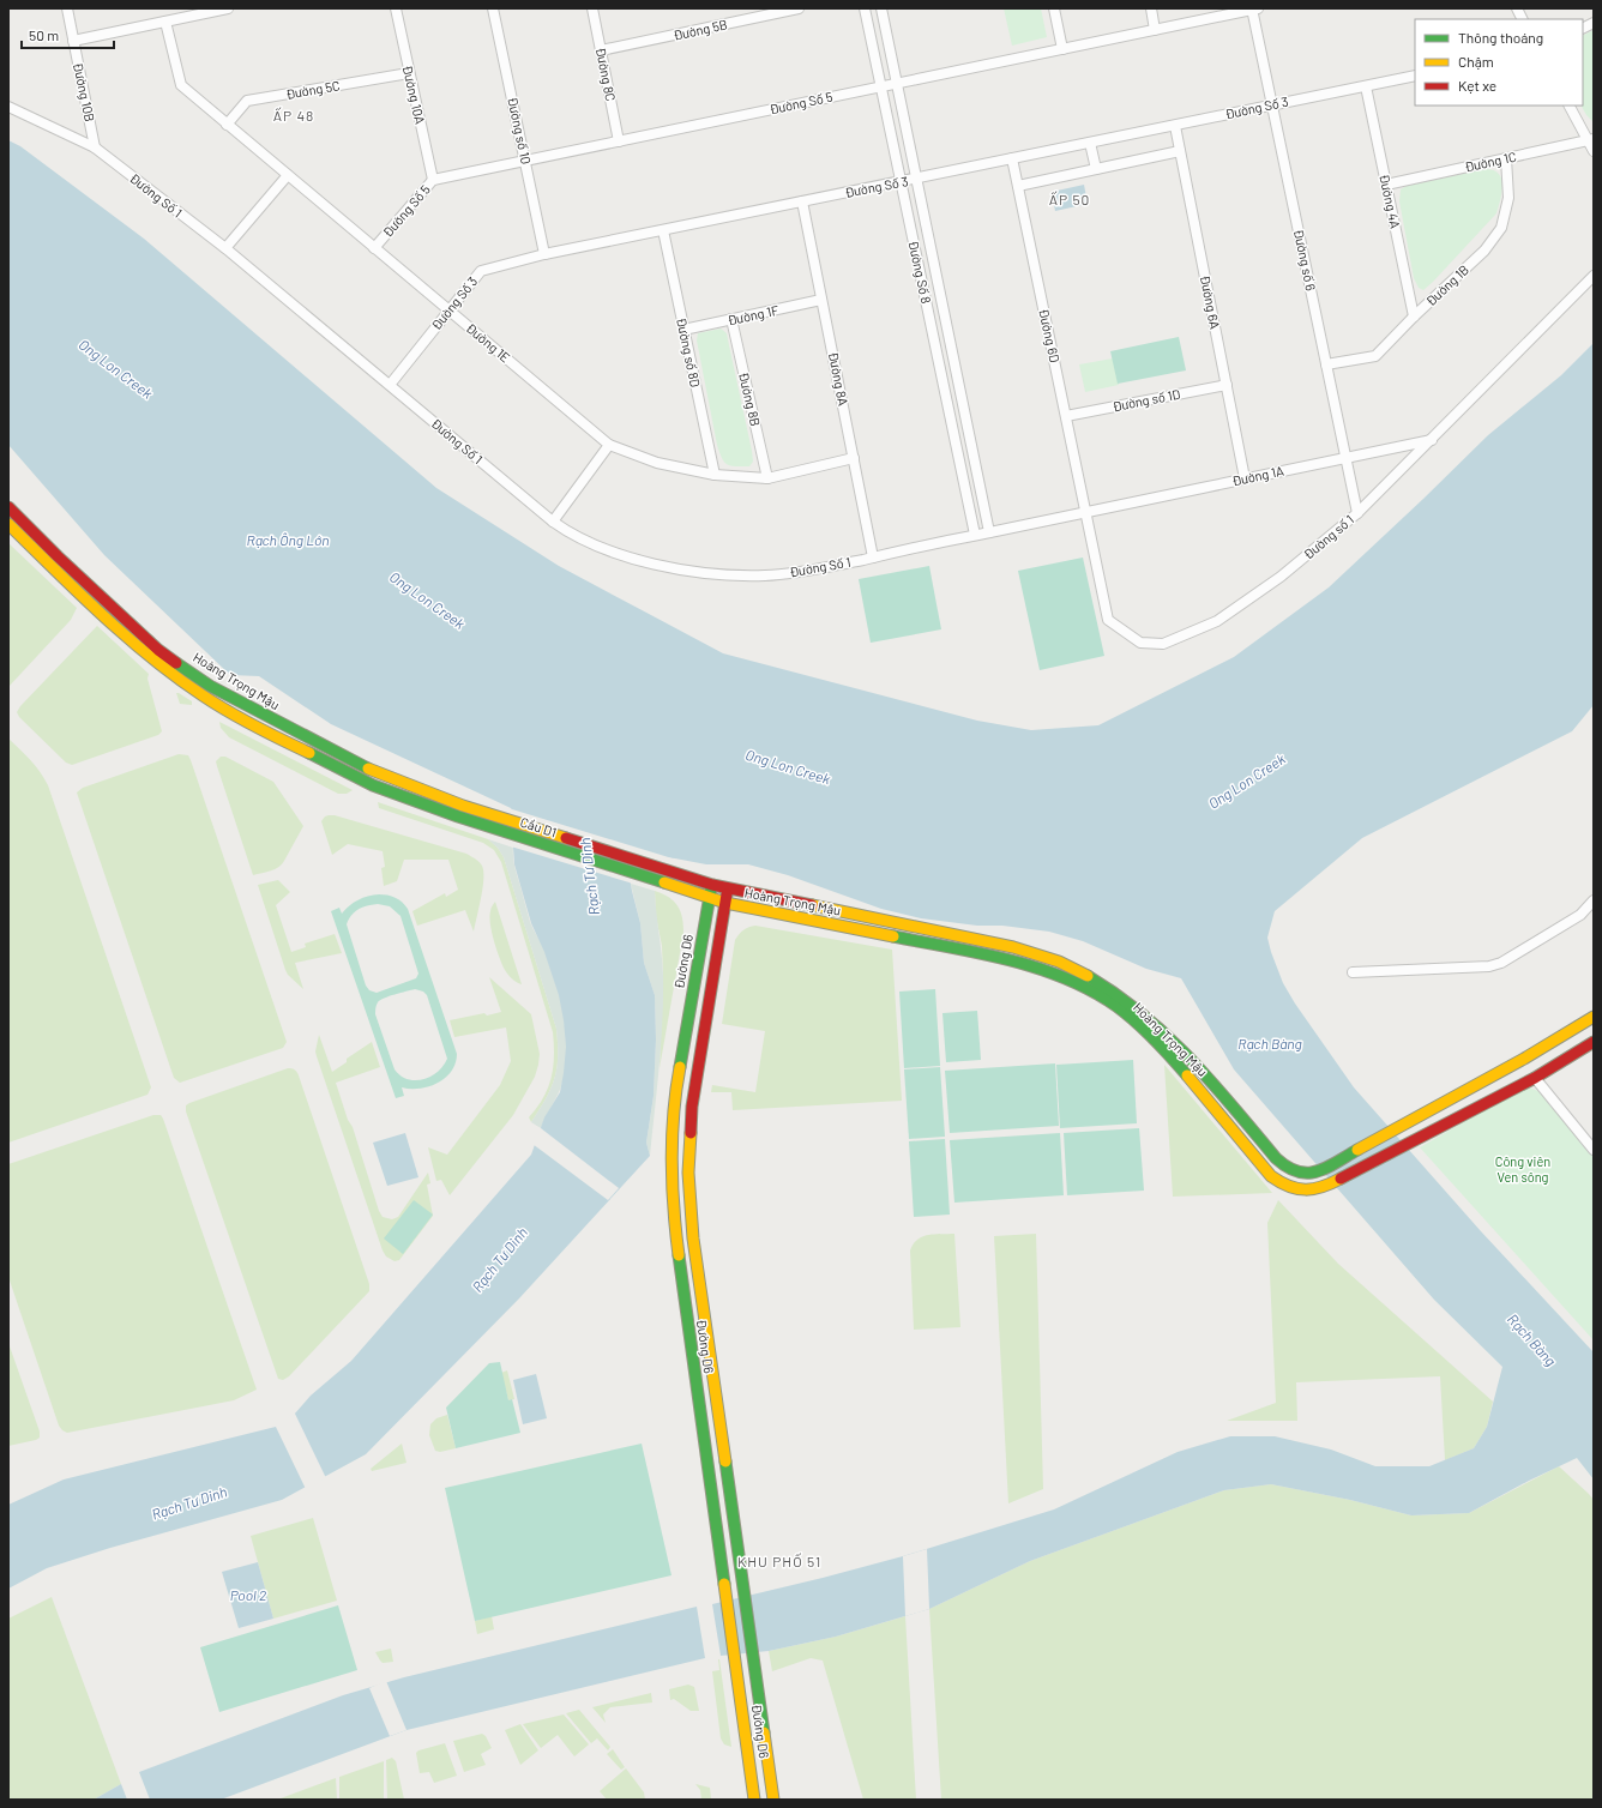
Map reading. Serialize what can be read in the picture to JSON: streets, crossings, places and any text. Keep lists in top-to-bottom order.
{
  "streets": {
    "main road": ["Hoàng Trọng Mậu", "Cầu D1", "Đường D6"],
    "street": [
      "Đường 5B",
      "Đường 8C",
      "Đường 5C",
      "Đường 10B",
      "Đường 10A",
      "Đường Số 5",
      "Đường Số 3",
      "Đường số 10",
      "Đường 1C",
      "Đường Số 1",
      "Đường 4A",
      "Đường số 6",
      "Đường Số 8",
      "Đường 1B",
      "Đường 6A",
      "Đường 1F",
      "Đường 6D",
      "Đường 1E",
      "Đường số 8D",
      "Đường 8A",
      "Đường 8B",
      "Đường số 1D",
      "Đường 1A",
      "Đường số 1"
    ]
  },
  "crossings": [
    ["Đường 5B", "Đường 8C"],
    ["Đường 8C", "Đường Số 5"],
    ["Đường 5C", "Đường 10A"],
    ["Đường 5C", "Đường 1E"],
    ["Đường 10B", "Đường Số 1"],
    ["Đường 10A", "Đường Số 5"],
    ["Đường Số 5", "Đường số 10"],
    ["Đường Số 5", "Đường số 6"],
    ["Đường Số 5", "Đường Số 8"],
    ["Đường Số 5", "Đường 1E"],
    ["Đường Số 3", "Đường số 10"],
    ["Đường Số 3", "Đường Số 1"],
    ["Đường Số 3", "Đường 4A"],
    ["Đường Số 3", "Đường số 6"],
    ["Đường Số 3", "Đường Số 8"],
    ["Đường Số 3", "Đường 6A"],
    ["Đường Số 3", "Đường 6D"],
    ["Đường Số 3", "Đường 1E"],
    ["Đường Số 3", "Đường số 8D"],
    ["Đường Số 3", "Đường 8A"],
    ["Đường 1C", "Đường 4A"],
    ["Đường 1C", "Đường 1B"],
    ["Đường Số 1", "Đường Số 8"],
    ["Đường Số 1", "Đường 8A"],
    ["Đường 4A", "Đường 1B"],
    ["Đường số 6", "Đường 1B"],
    ["Đường số 6", "Đường 1A"],
    ["Đường số 6", "Đường số 1"],
    ["Đường 6A", "Đường số 1D"],
    ["Đường 6A", "Đường 1A"],
    ["Đường 1F", "Đường số 8D"],
    ["Đường 1F", "Đường 8A"],
    ["Đường 1F", "Đường 8B"],
    ["Đường 6D", "Đường số 1D"],
    ["Đường 6D", "Đường 1A"],
    ["Đường 6D", "Đường số 1"],
    ["Đường 1E", "Đường số 8D"],
    ["Đường 1E", "Đường 8A"],
    ["Đường 1E", "Đường 8B"],
    ["Đường 1A", "Đường số 1"],
    ["Hoàng Trọng Mậu", "Cầu D1"],
    ["Hoàng Trọng Mậu", "Đường D6"]
  ],
  "districts": ["ẤP 48", "ẤP 50", "KHU PHỐ 51"],
  "water": [
    "Ong Lon Creek",
    "Rạch Ông Lớn",
    "Rạch Tư Dinh",
    "Rạch Bàng",
    "Pool 2"
  ],
  "parks": ["Công viên Ven sông"],
  "legend": ["Thông thoáng", "Chậm", "Kẹt xe"],
  "scale_bar": "50 m"
}
